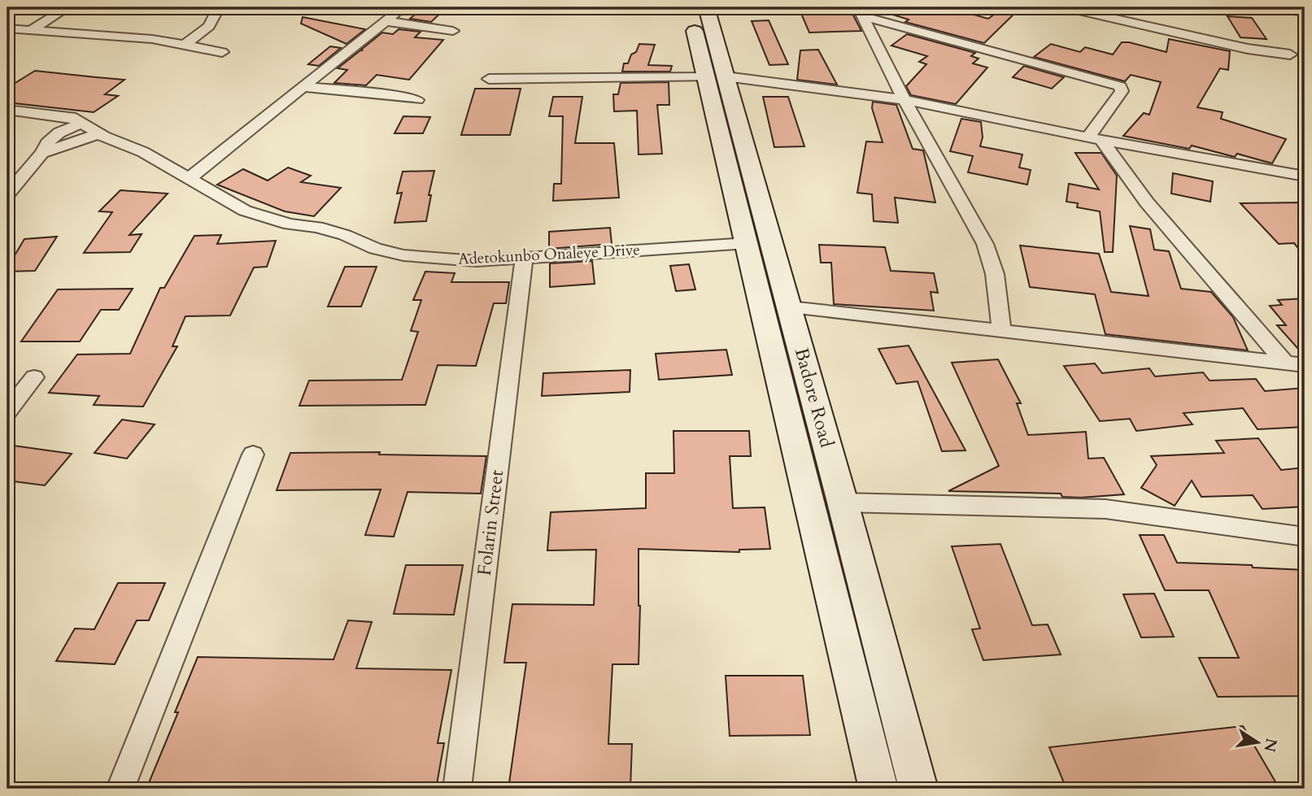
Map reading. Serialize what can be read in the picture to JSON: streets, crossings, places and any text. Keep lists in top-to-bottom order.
{
  "streets": {
    "main road": ["Badore Road"],
    "street": ["Adetokunbo Onaleye Drive", "Folarin Street"]
  },
  "crossings": [
    ["Adetokunbo Onaleye Drive", "Badore Road"],
    ["Adetokunbo Onaleye Drive", "Folarin Street"]
  ],
  "north": "right"
}
